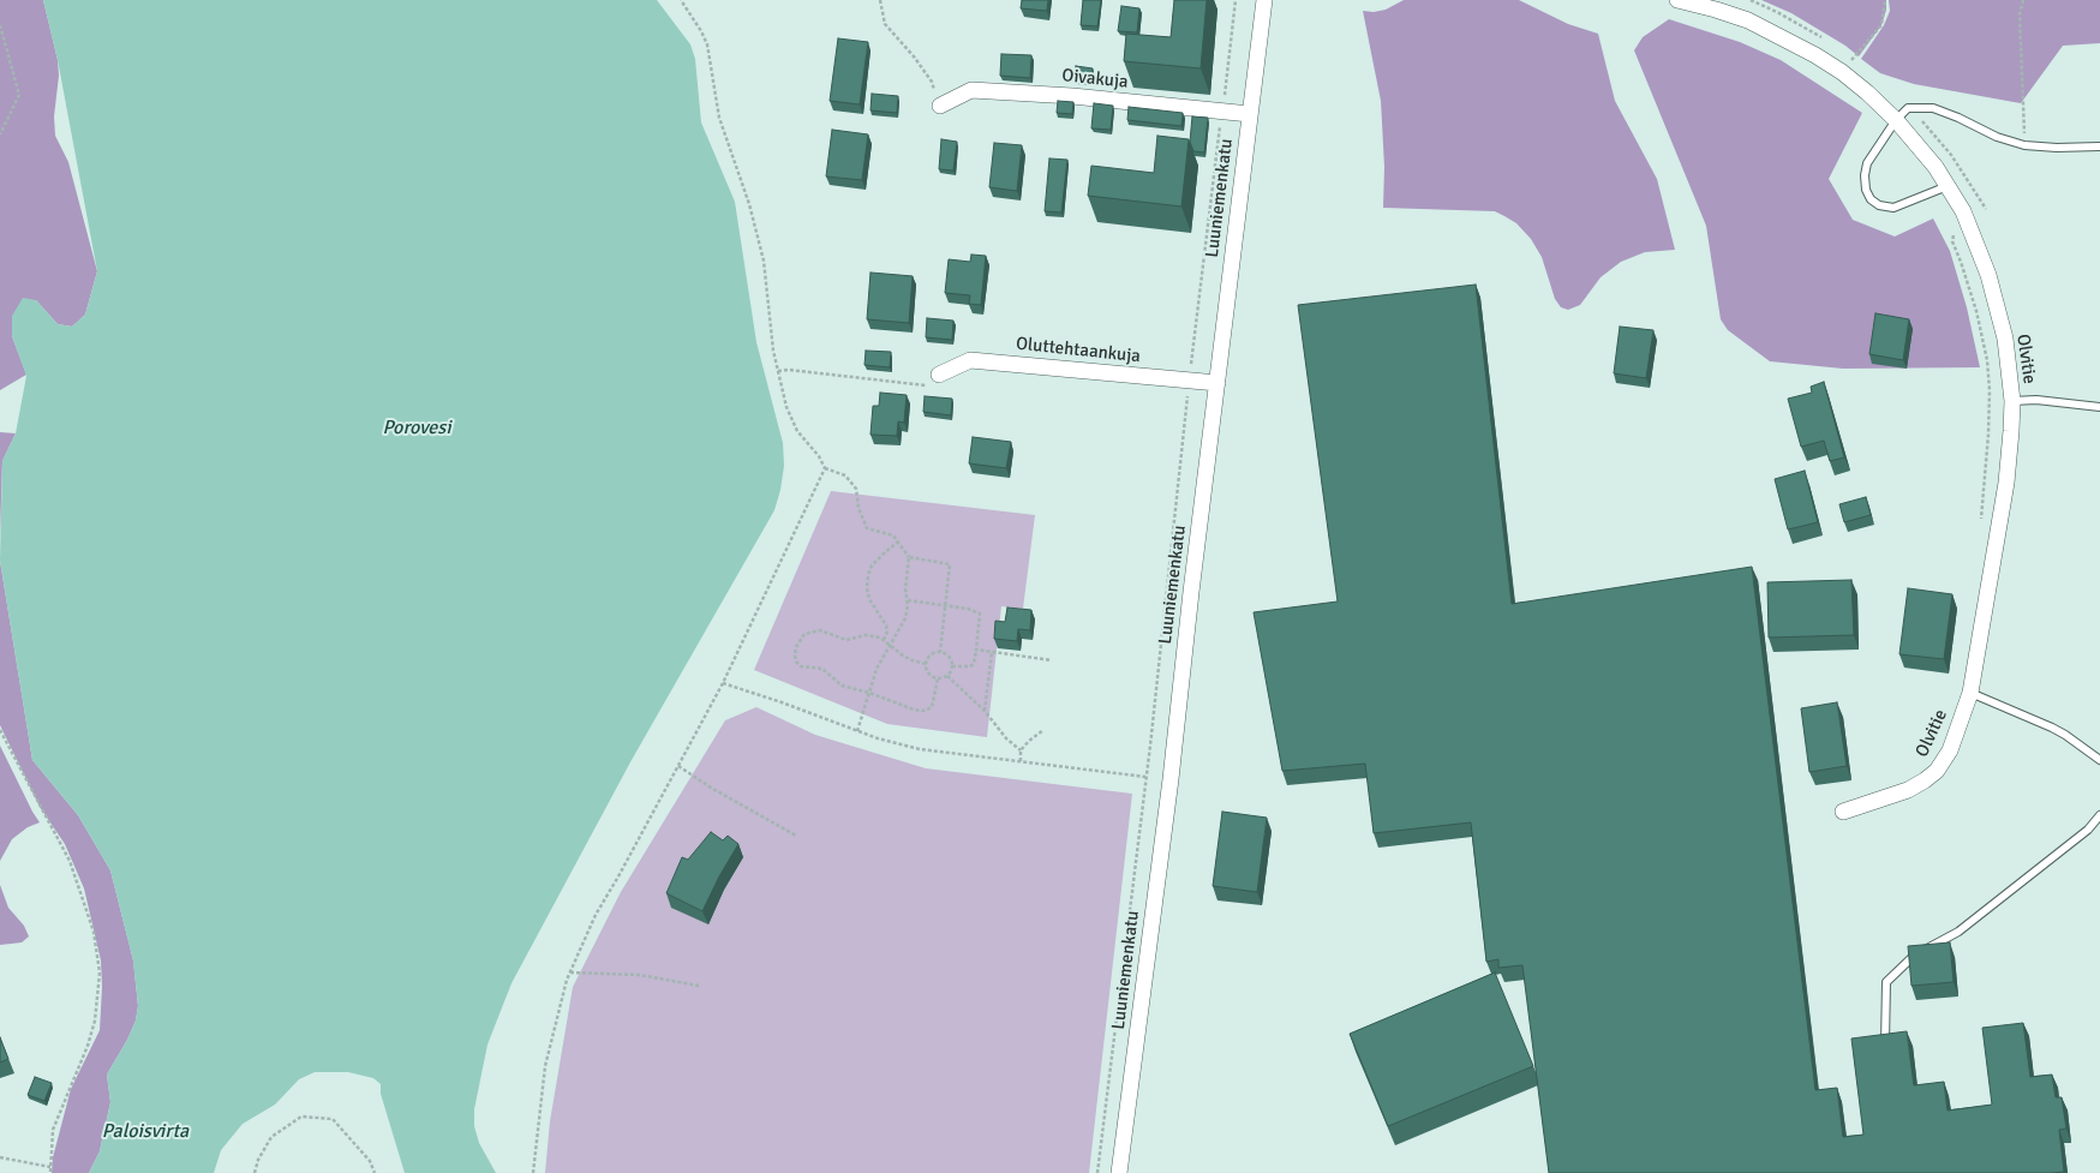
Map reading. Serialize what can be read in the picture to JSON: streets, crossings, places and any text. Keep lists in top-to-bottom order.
{
  "streets": {
    "street": [
      "Oivakuja",
      "Luuniemenkatu",
      "Oluttehtaankuja",
      "Olvitie"
    ]
  },
  "crossings": [
    ["Oivakuja", "Luuniemenkatu"],
    ["Luuniemenkatu", "Oluttehtaankuja"]
  ],
  "water": ["Porovesi", "Paloisvirta"]
}
